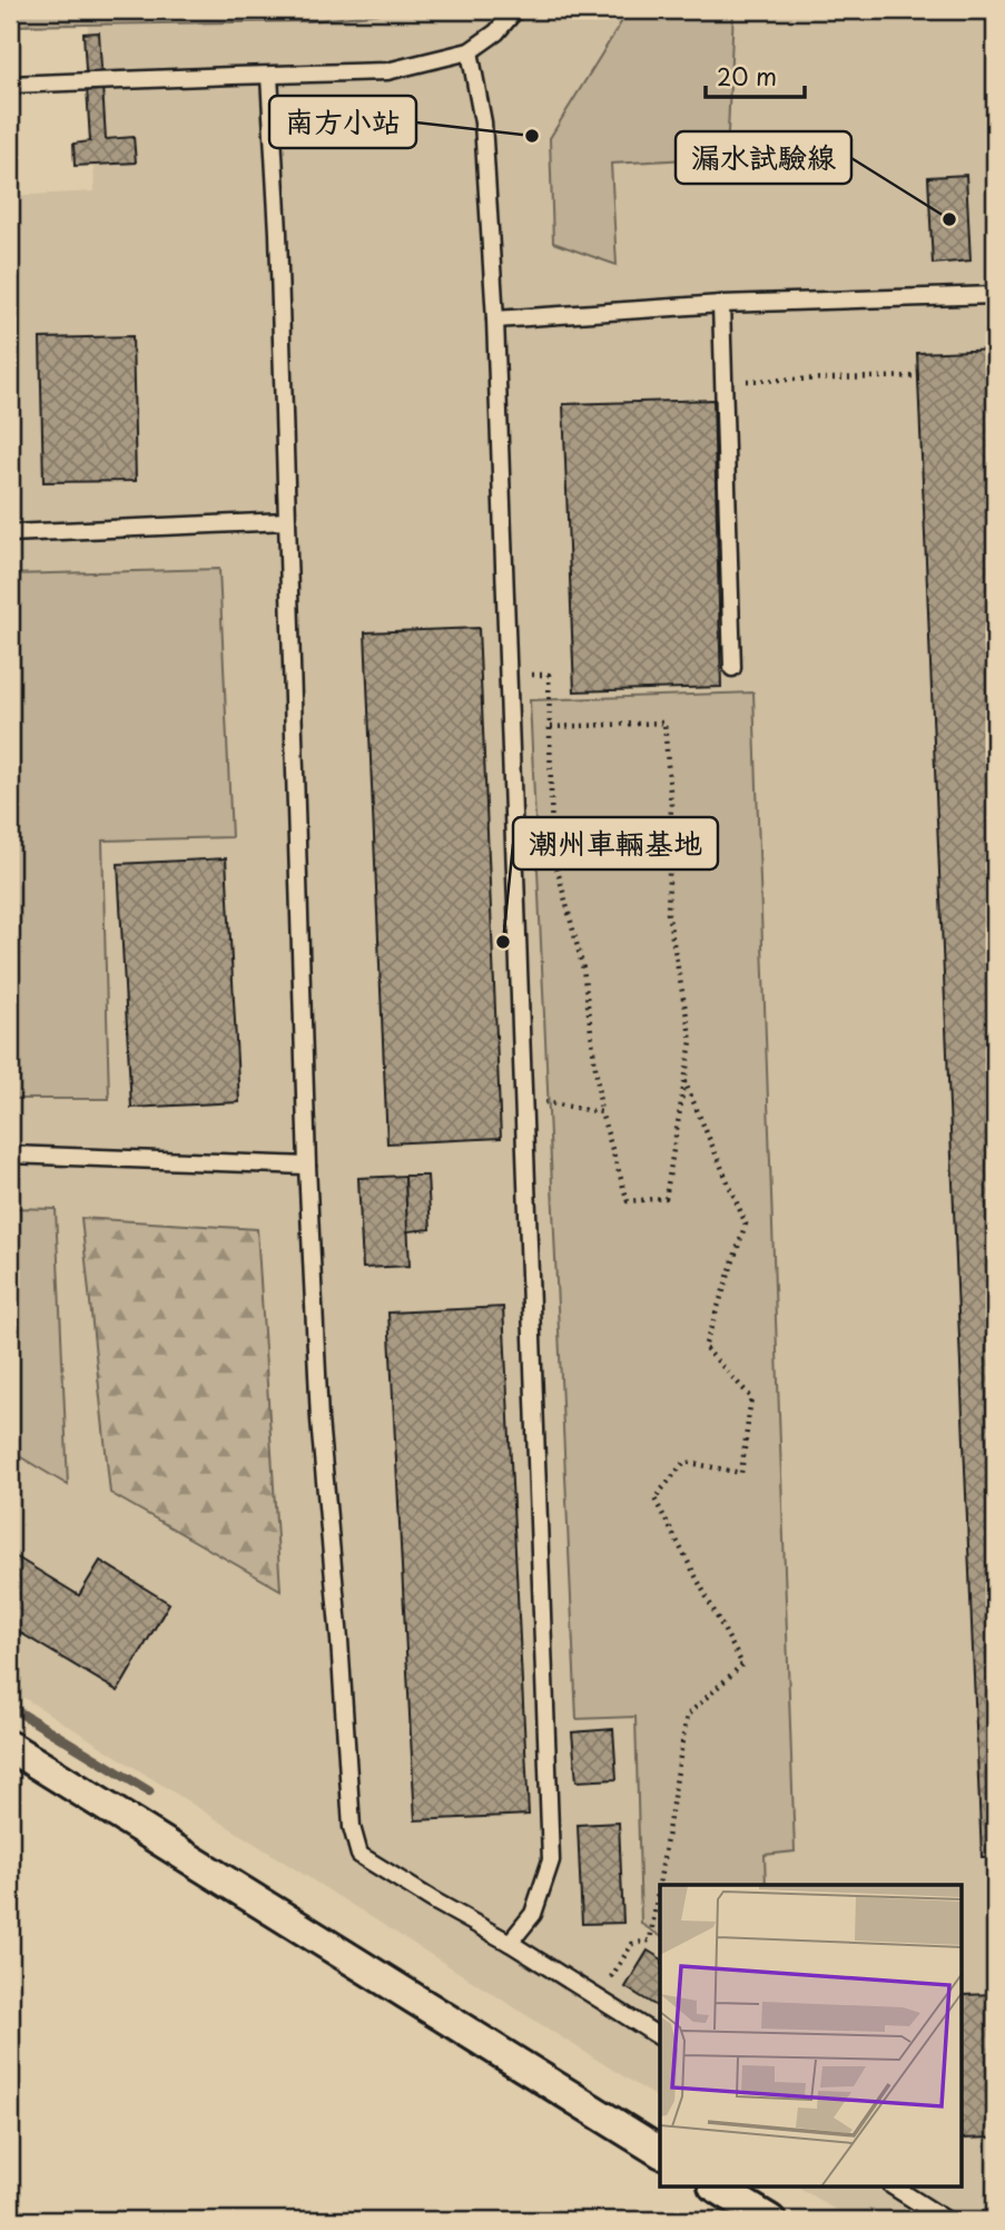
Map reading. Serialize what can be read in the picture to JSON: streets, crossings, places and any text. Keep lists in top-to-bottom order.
{
  "places": ["南方小站", "漏水試驗線", "潮州車輛基地"],
  "scale_bar": "20 m"
}
